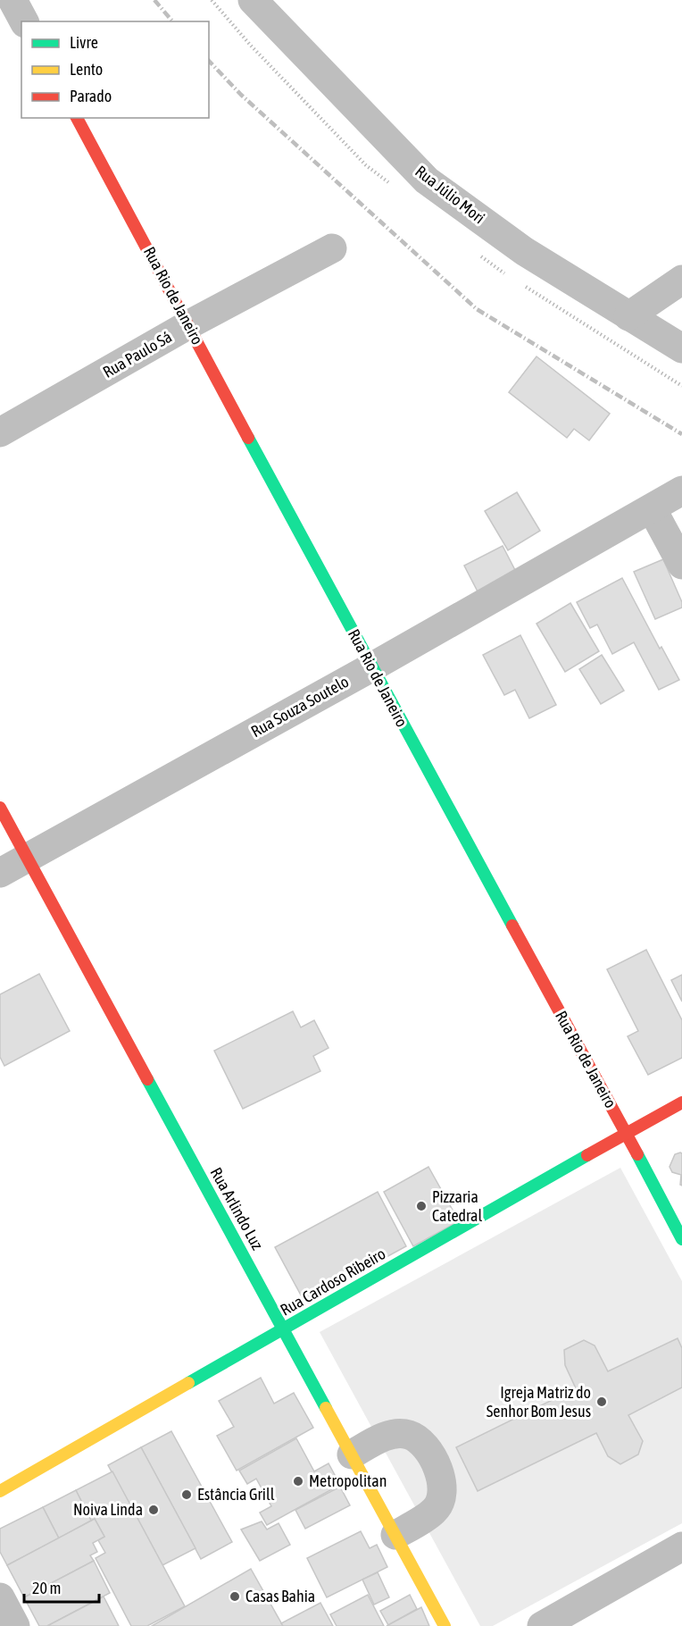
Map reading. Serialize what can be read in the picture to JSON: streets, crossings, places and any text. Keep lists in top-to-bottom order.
{
  "streets": {
    "street": [
      "Rua Júlio Mori",
      "Rua Rio de Janeiro",
      "Rua Paulo Sá",
      "Rua Souza Soutelo",
      "Rua Arlindo Luz",
      "Rua Cardoso Ribeiro"
    ]
  },
  "crossings": [
    ["Rua Rio de Janeiro", "Rua Paulo Sá"],
    ["Rua Rio de Janeiro", "Rua Souza Soutelo"],
    ["Rua Rio de Janeiro", "Rua Cardoso Ribeiro"],
    ["Rua Souza Soutelo", "Rua Arlindo Luz"],
    ["Rua Arlindo Luz", "Rua Cardoso Ribeiro"]
  ],
  "places": [
    "Pizzaria Catedral",
    "Igreja Matriz do Senhor Bom Jesus",
    "Metropolitan",
    "Estância Grill",
    "Noiva Linda",
    "Casas Bahia"
  ],
  "legend": ["Livre", "Lento", "Parado"],
  "scale_bar": "20 m"
}
